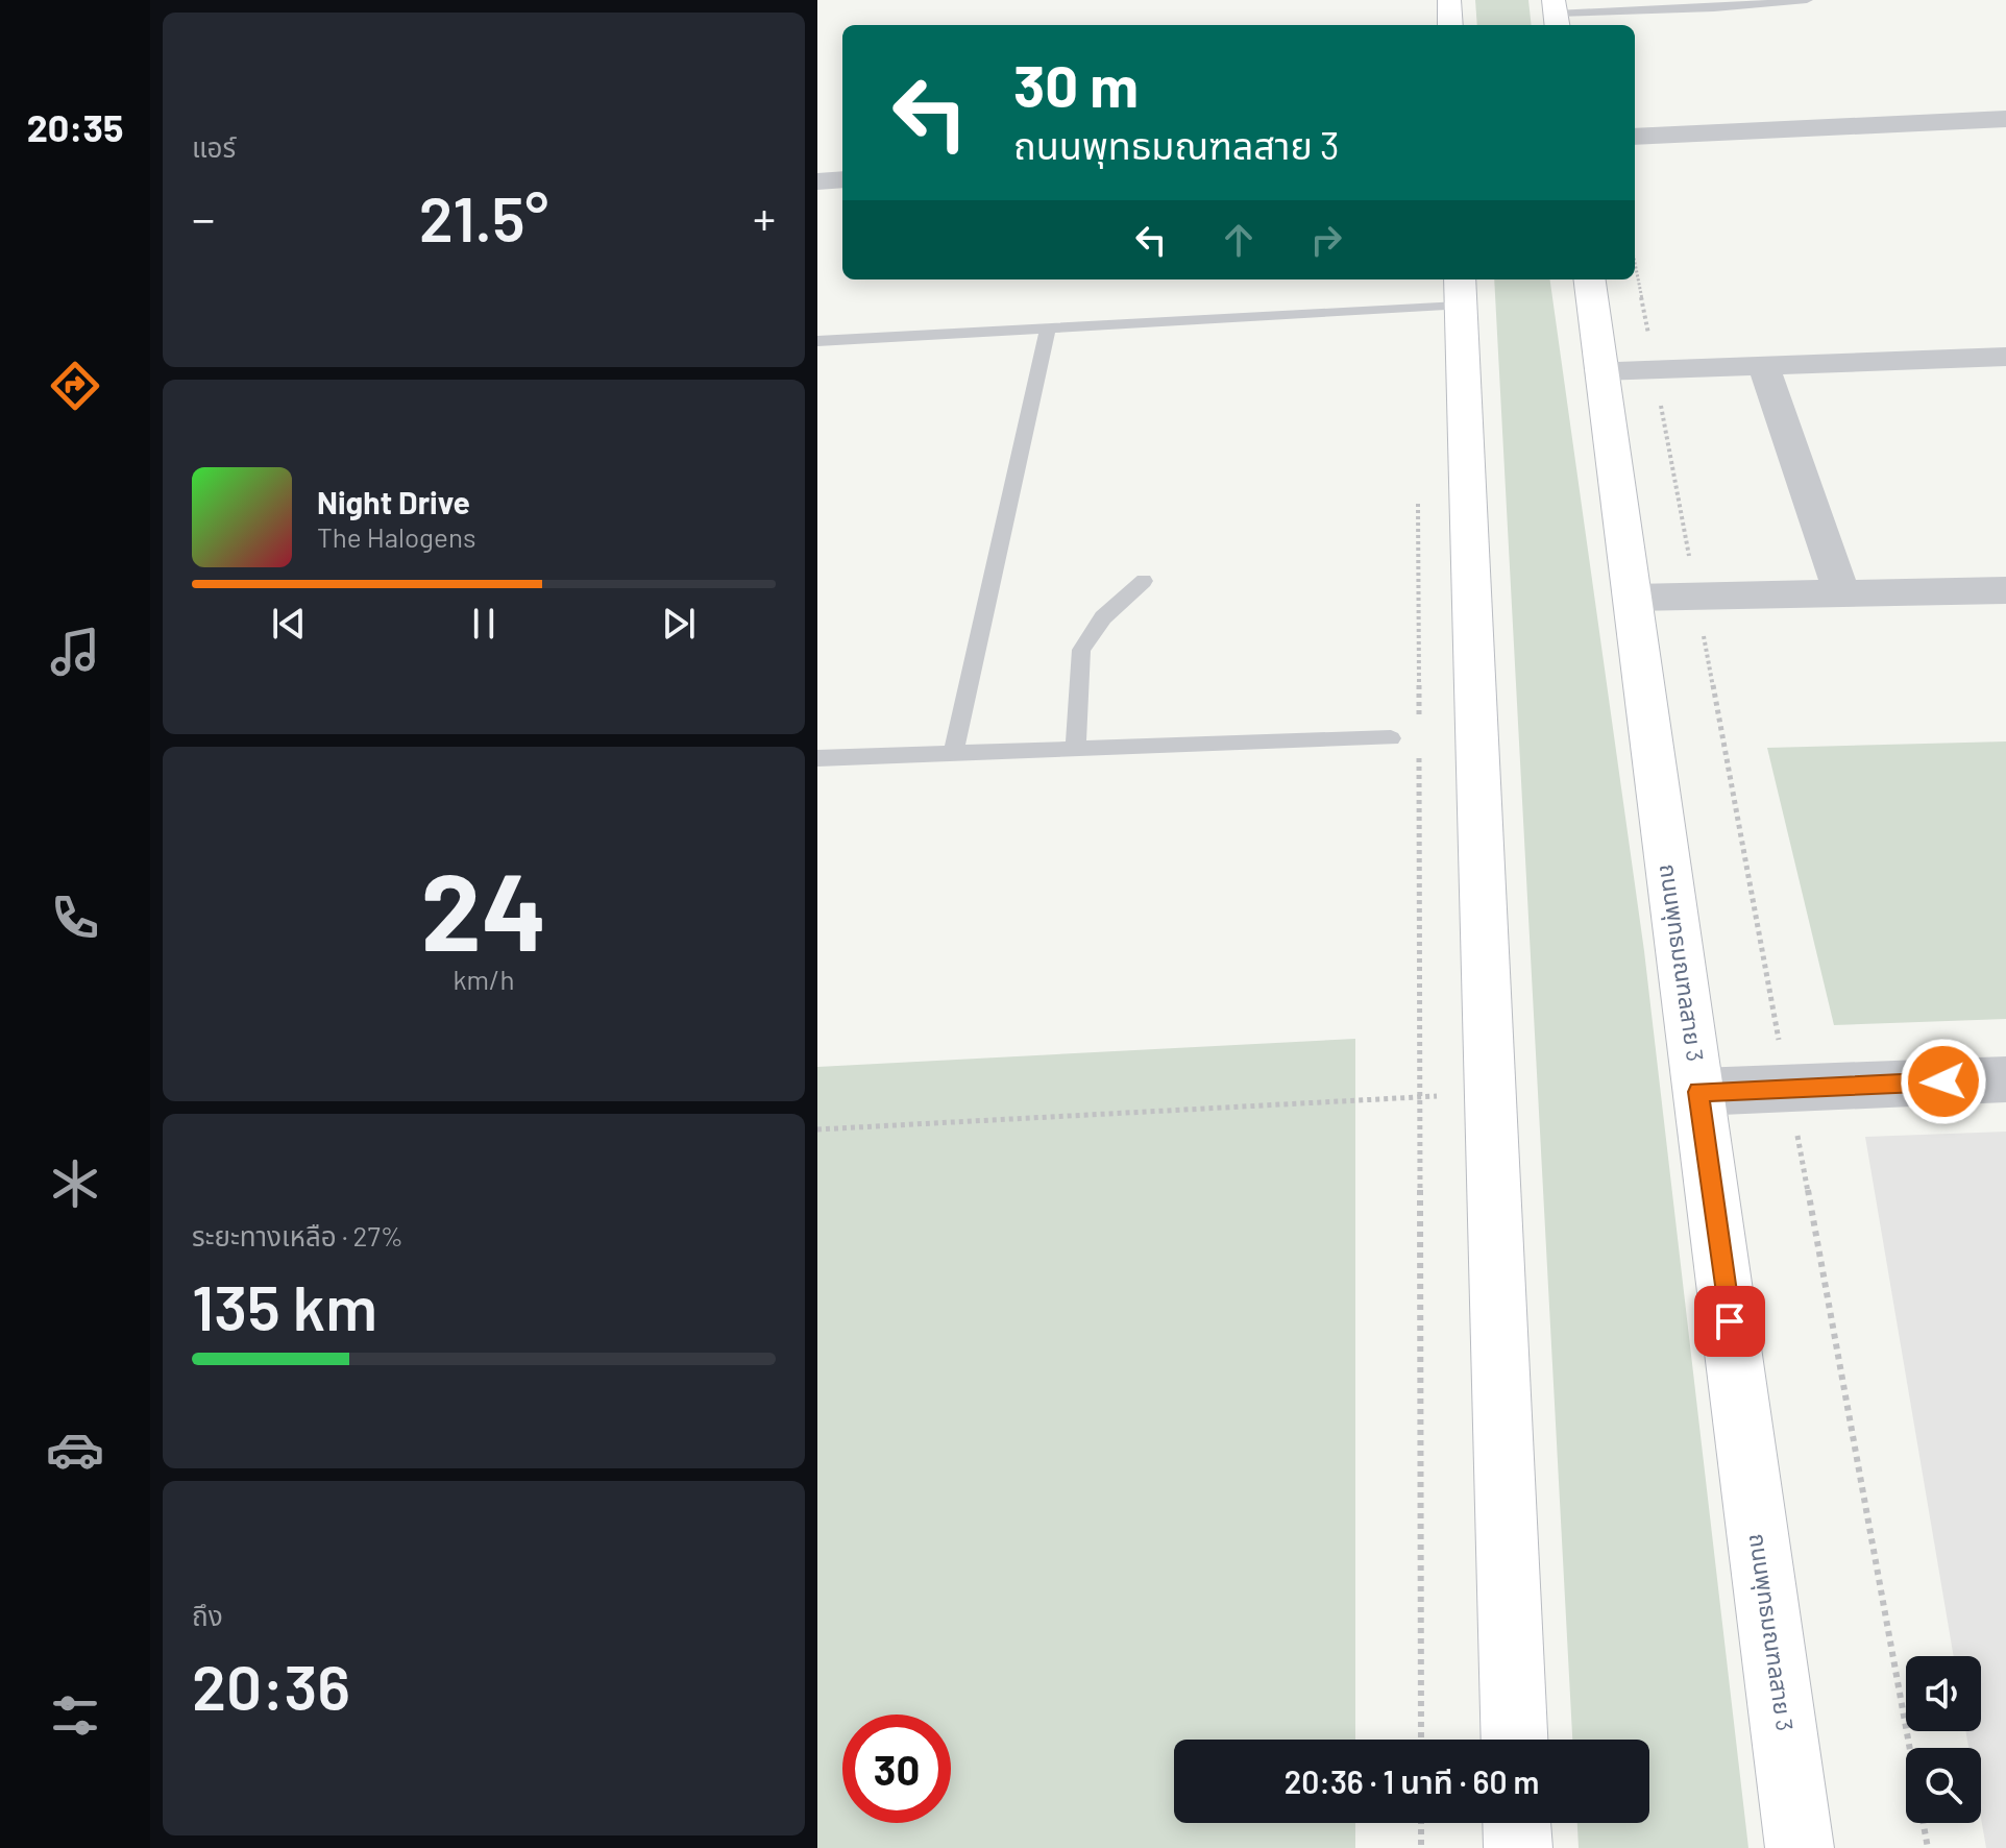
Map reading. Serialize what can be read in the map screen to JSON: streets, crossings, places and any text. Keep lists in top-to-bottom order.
{
  "streets": {
    "main road": ["ถนนพุทธมณฑลสาย 3"]
  },
  "page": {
    "tabs": "20:35",
    "tile": [
      "แอร์",
      ["24", "km/h"],
      ["ระยะทางเหลือ · 27%", "135 km"],
      ["ถึง", "20:36"]
    ],
    "turn": ["30 m", "ถนนพุทธมณฑลสาย 3"],
    "heat": ["−", "21.5°", "+"],
    "song": ["Night Drive", "The Halogens"],
    "limit": "30",
    "trip": "20:36 · 1 นาที · 60 m"
  }
}
